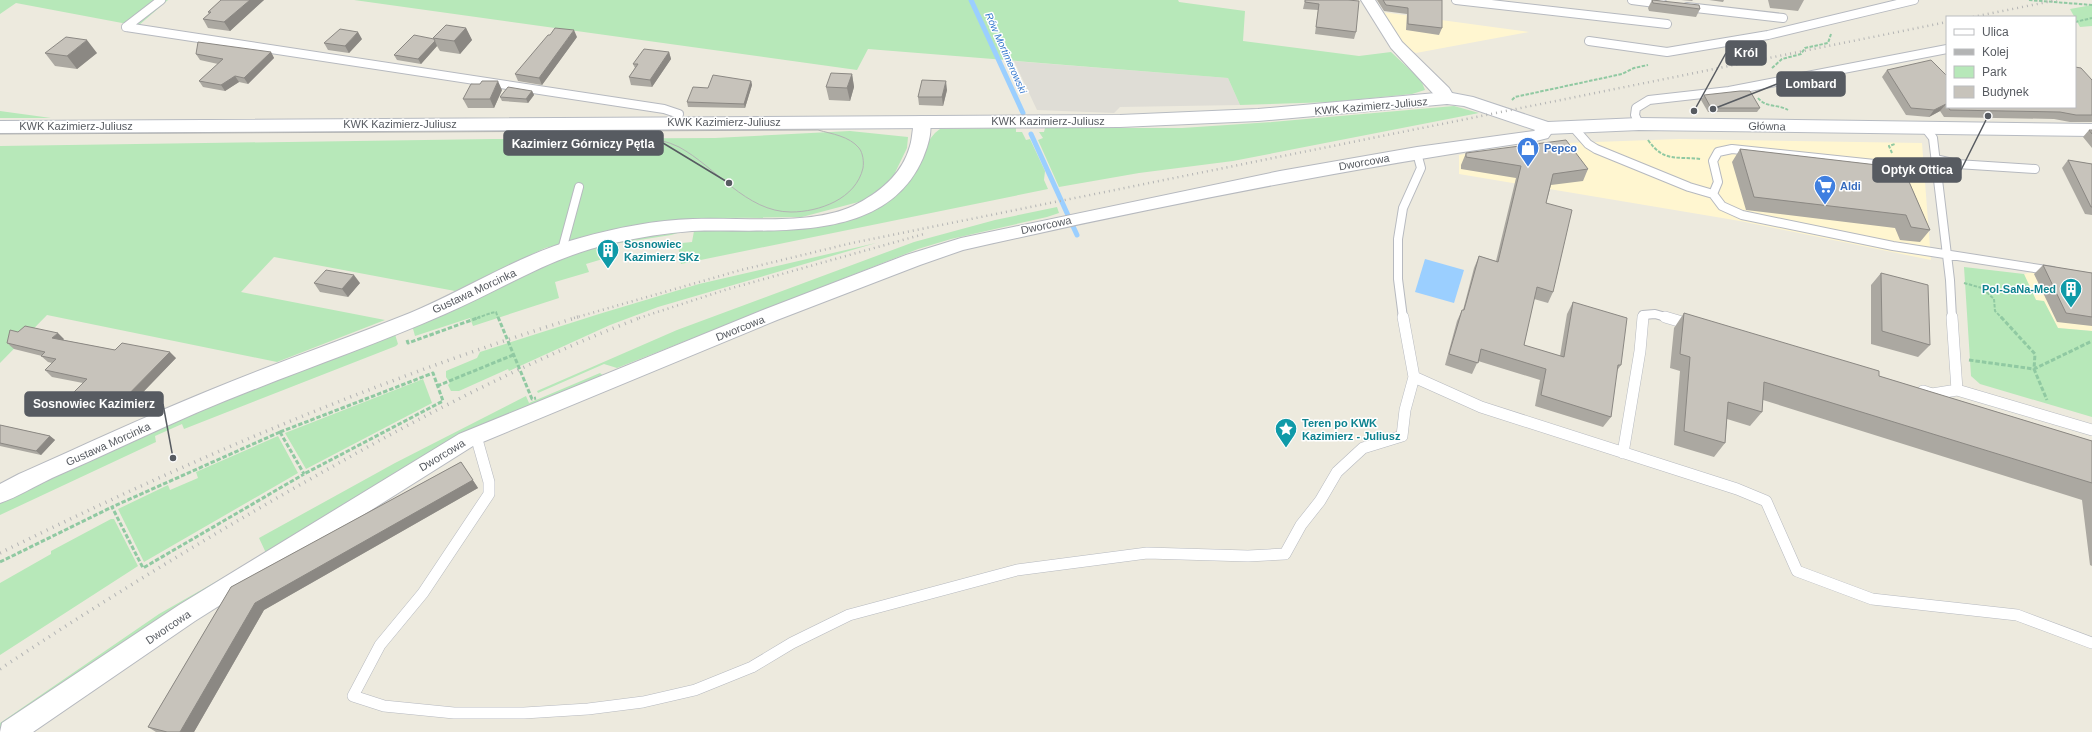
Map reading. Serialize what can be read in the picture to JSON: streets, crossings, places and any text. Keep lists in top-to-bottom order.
{
  "streets": {
    "street": [
      "KWK Kazimierz-Juliusz",
      "Główna",
      "Dworcowa",
      "Gustawa Morcinka"
    ]
  },
  "crossings": [
    ["KWK Kazimierz-Juliusz", "Główna"],
    ["KWK Kazimierz-Juliusz", "Gustawa Morcinka"],
    ["Główna", "Dworcowa"]
  ],
  "water": ["Rów Mortimerowski"],
  "places": {
    "other": [
      "Lombard",
      "Król",
      "Optyk Ottica",
      "Kazimierz Górniczy Pętla",
      "Sosnowiec Kazimierz"
    ],
    "shop": ["Pepco"],
    "supermarket": ["Aldi"],
    "building": ["Sosnowiec Kazimierz SKz", "Pol-SaNa-Med"],
    "place": ["Teren po KWK Kazimierz - Juliusz"]
  },
  "legend": [
    "Ulica",
    "Kolej",
    "Park",
    "Budynek"
  ]
}
